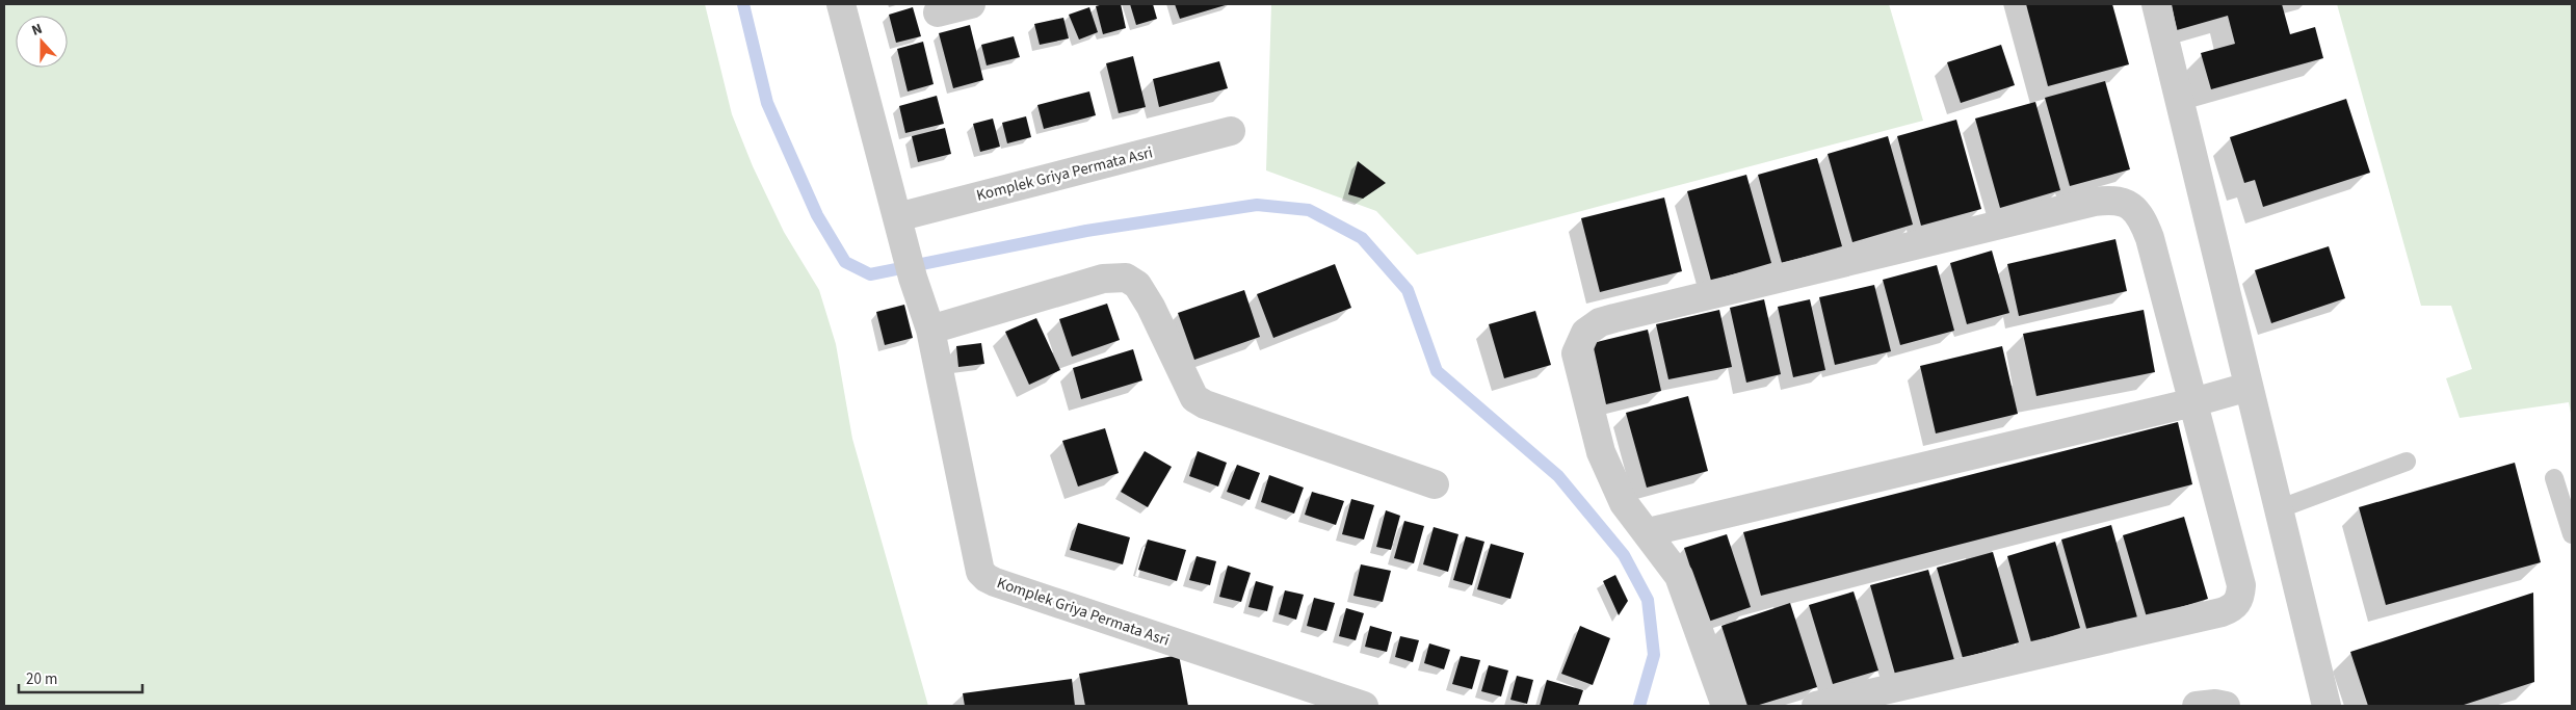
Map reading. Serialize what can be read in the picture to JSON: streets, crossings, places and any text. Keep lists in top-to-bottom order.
{
  "streets": {
    "street": ["Komplek Griya Permata Asri"]
  },
  "scale_bar": "20 m",
  "north": "top"
}
